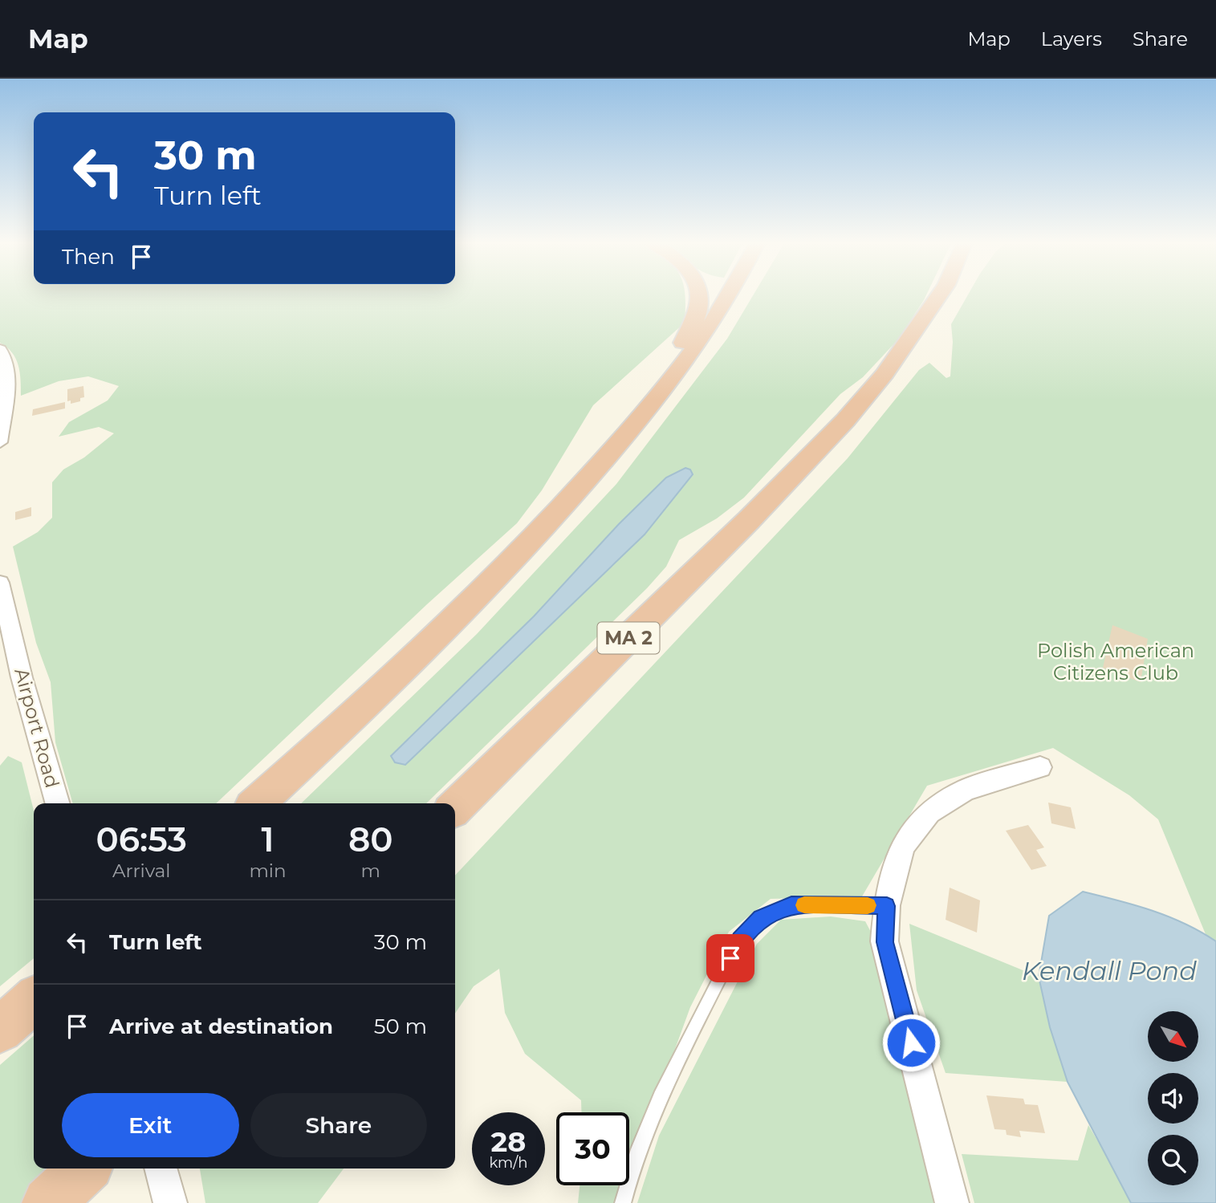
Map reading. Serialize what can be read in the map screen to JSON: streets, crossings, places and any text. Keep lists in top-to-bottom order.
{
  "streets": {
    "highway": ["MA 2"],
    "street": ["Airport Road"]
  },
  "water": ["Kendall Pond"],
  "parks": ["Polish American Citizens Club"],
  "north": "bottom right",
  "page": {
    "header": "Map",
    "nav": ["Map", "Layers", "Share"],
    "turn": ["30 m", "Turn left"],
    "then": "Then",
    "eta": [
      "06:53",
      "Arrival",
      "1",
      "min",
      "80",
      "m"
    ],
    "list": [
      {
        "name": "Turn left",
        "value": "30 m"
      },
      {
        "name": "Arrive at destination",
        "value": "50 m"
      }
    ],
    "buttons": ["Exit", "Share"],
    "speed": "28 km/h",
    "limit": "30"
  }
}
